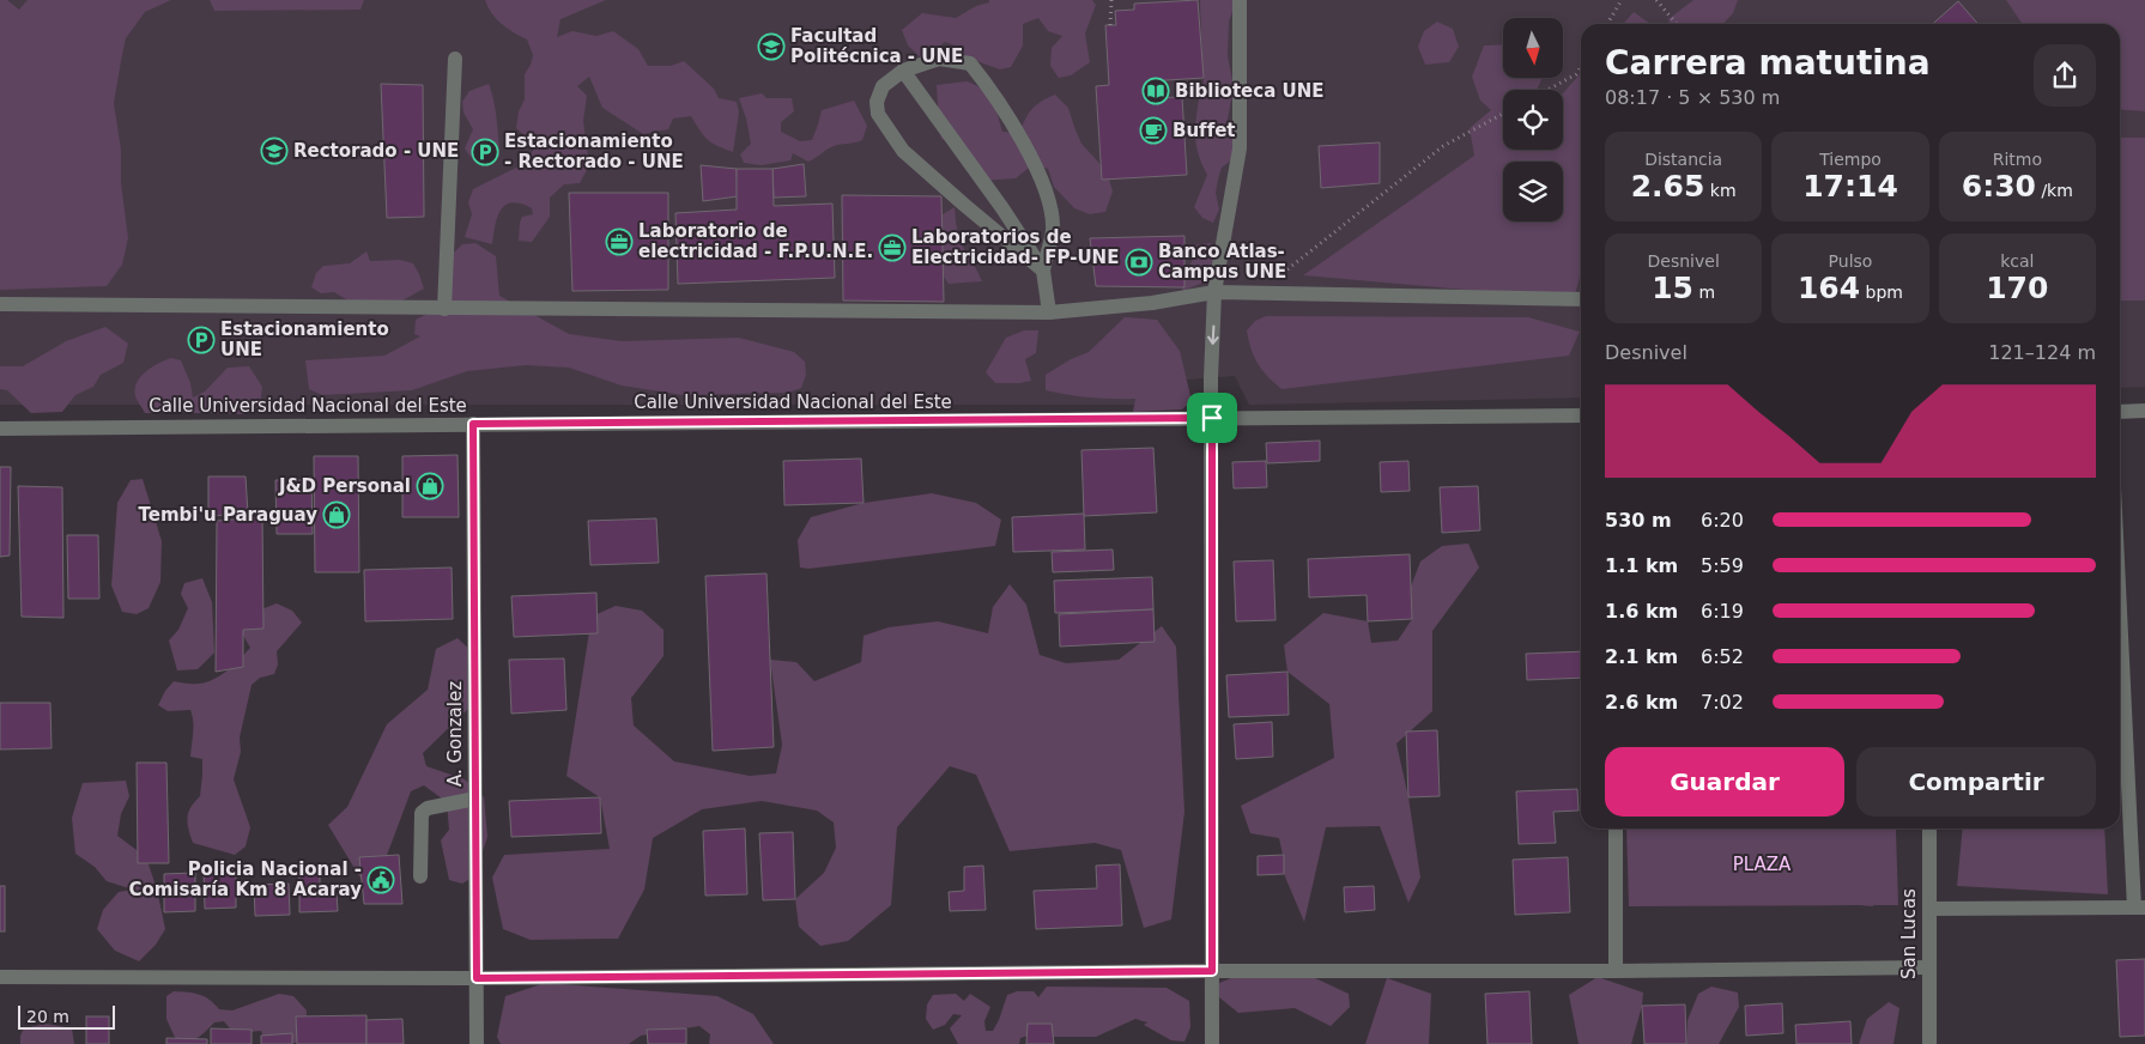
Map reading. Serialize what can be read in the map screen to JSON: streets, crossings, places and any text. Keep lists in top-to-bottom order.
{
  "streets": {
    "street": ["Calle Universidad Nacional del Este", "A. Gonzalez", "San Lucas"]
  },
  "crossings": [
    ["Calle Universidad Nacional del Este", "A. Gonzalez"]
  ],
  "parks": ["PLAZA"],
  "places": {
    "school or university": ["Facultad Politécnica - UNE", "Rectorado - UNE"],
    "library": ["Biblioteca UNE"],
    "cafe": ["Buffet"],
    "parking": ["Estacionamiento - Rectorado - UNE", "Estacionamiento UNE"],
    "office": ["Laboratorio de electricidad - F.P.U.N.E.", "Laboratorios de Electricidad- FP-UNE"],
    "bank": ["Banco Atlas- Campus UNE"],
    "shop": ["J&D Personal", "Tembi'u Paraguay"],
    "public building": ["Policia Nacional - Comisaría Km 8 Acaray"]
  },
  "scale_bar": "20 m",
  "north": "bottom",
  "page": {
    "heading": ["Carrera matutina", "08:17 · 5 × 530 m"],
    "stats": [
      ["Distancia", "2.65 km"],
      ["Tiempo", "17:14"],
      ["Ritmo", "6:30 /km"],
      ["Desnivel", "15 m"],
      ["Pulso", "164 bpm"],
      ["kcal", "170"]
    ],
    "chart": ["Desnivel", "121–124 m"],
    "list": [
      {
        "name": "530 m",
        "note": "6:20"
      },
      {
        "name": "1.1 km",
        "note": "5:59"
      },
      {
        "name": "1.6 km",
        "note": "6:19"
      },
      {
        "name": "2.1 km",
        "note": "6:52"
      },
      {
        "name": "2.6 km",
        "note": "7:02"
      }
    ],
    "buttons": ["Guardar", "Compartir"],
    "scale": "20 m"
  }
}
